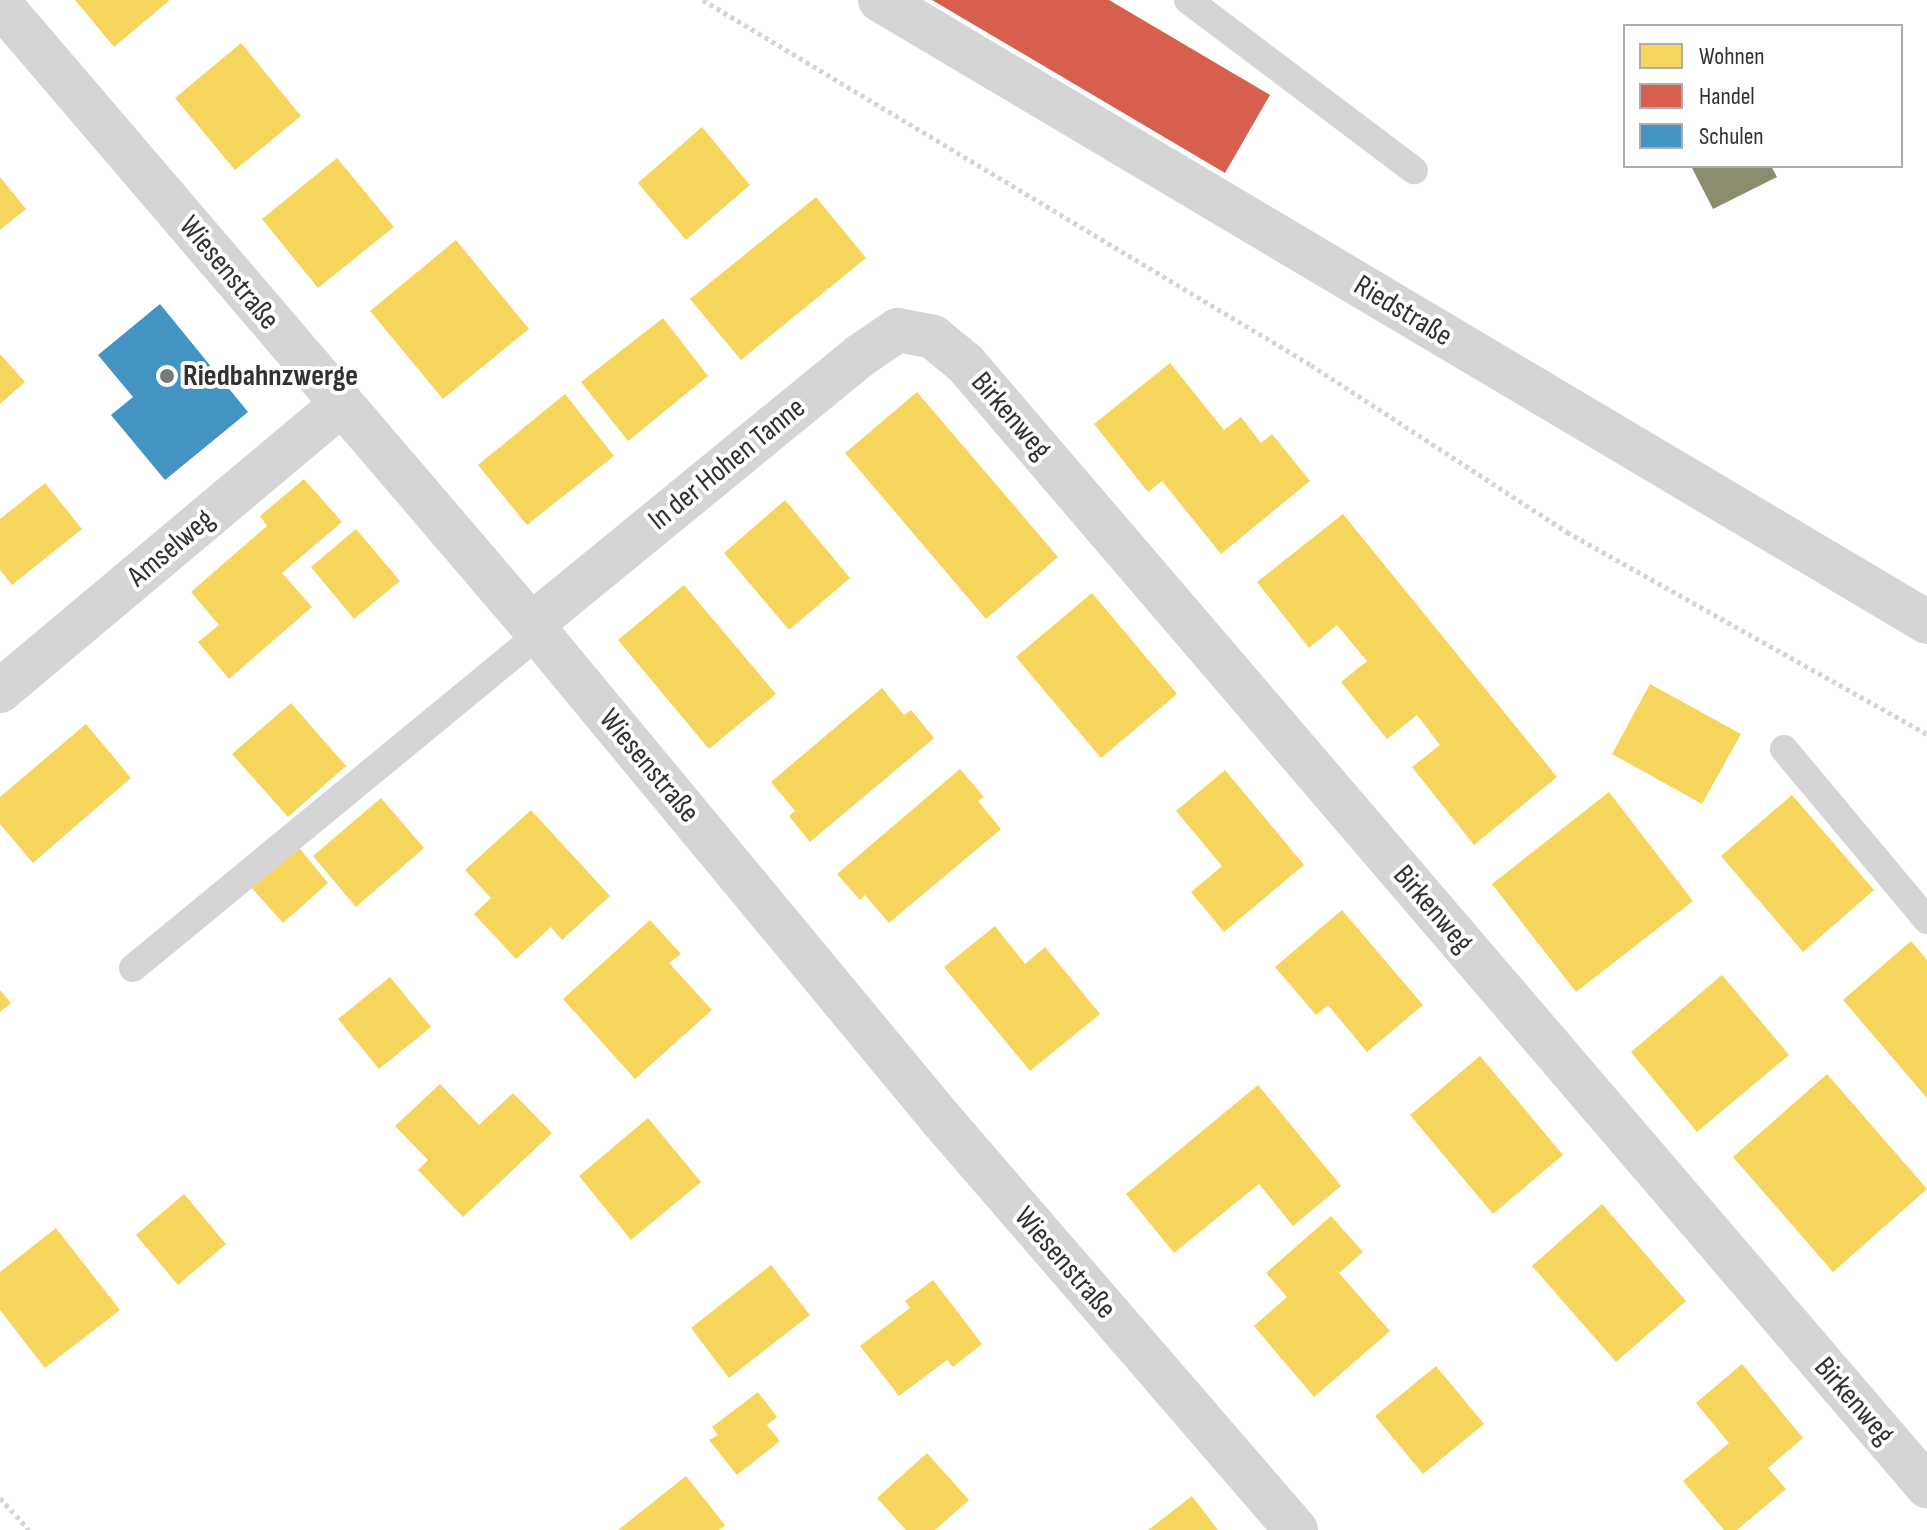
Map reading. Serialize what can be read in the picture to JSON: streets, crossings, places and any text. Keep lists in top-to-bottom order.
{
  "streets": {
    "street": [
      "Wiesenstraße",
      "Riedstraße",
      "Birkenweg",
      "In der Hohen Tanne",
      "Amselweg"
    ]
  },
  "crossings": [
    ["Wiesenstraße", "In der Hohen Tanne"],
    ["Wiesenstraße", "Amselweg"],
    ["Birkenweg", "In der Hohen Tanne"]
  ],
  "places": ["Riedbahnzwerge"],
  "legend": ["Wohnen", "Handel", "Schulen"]
}
